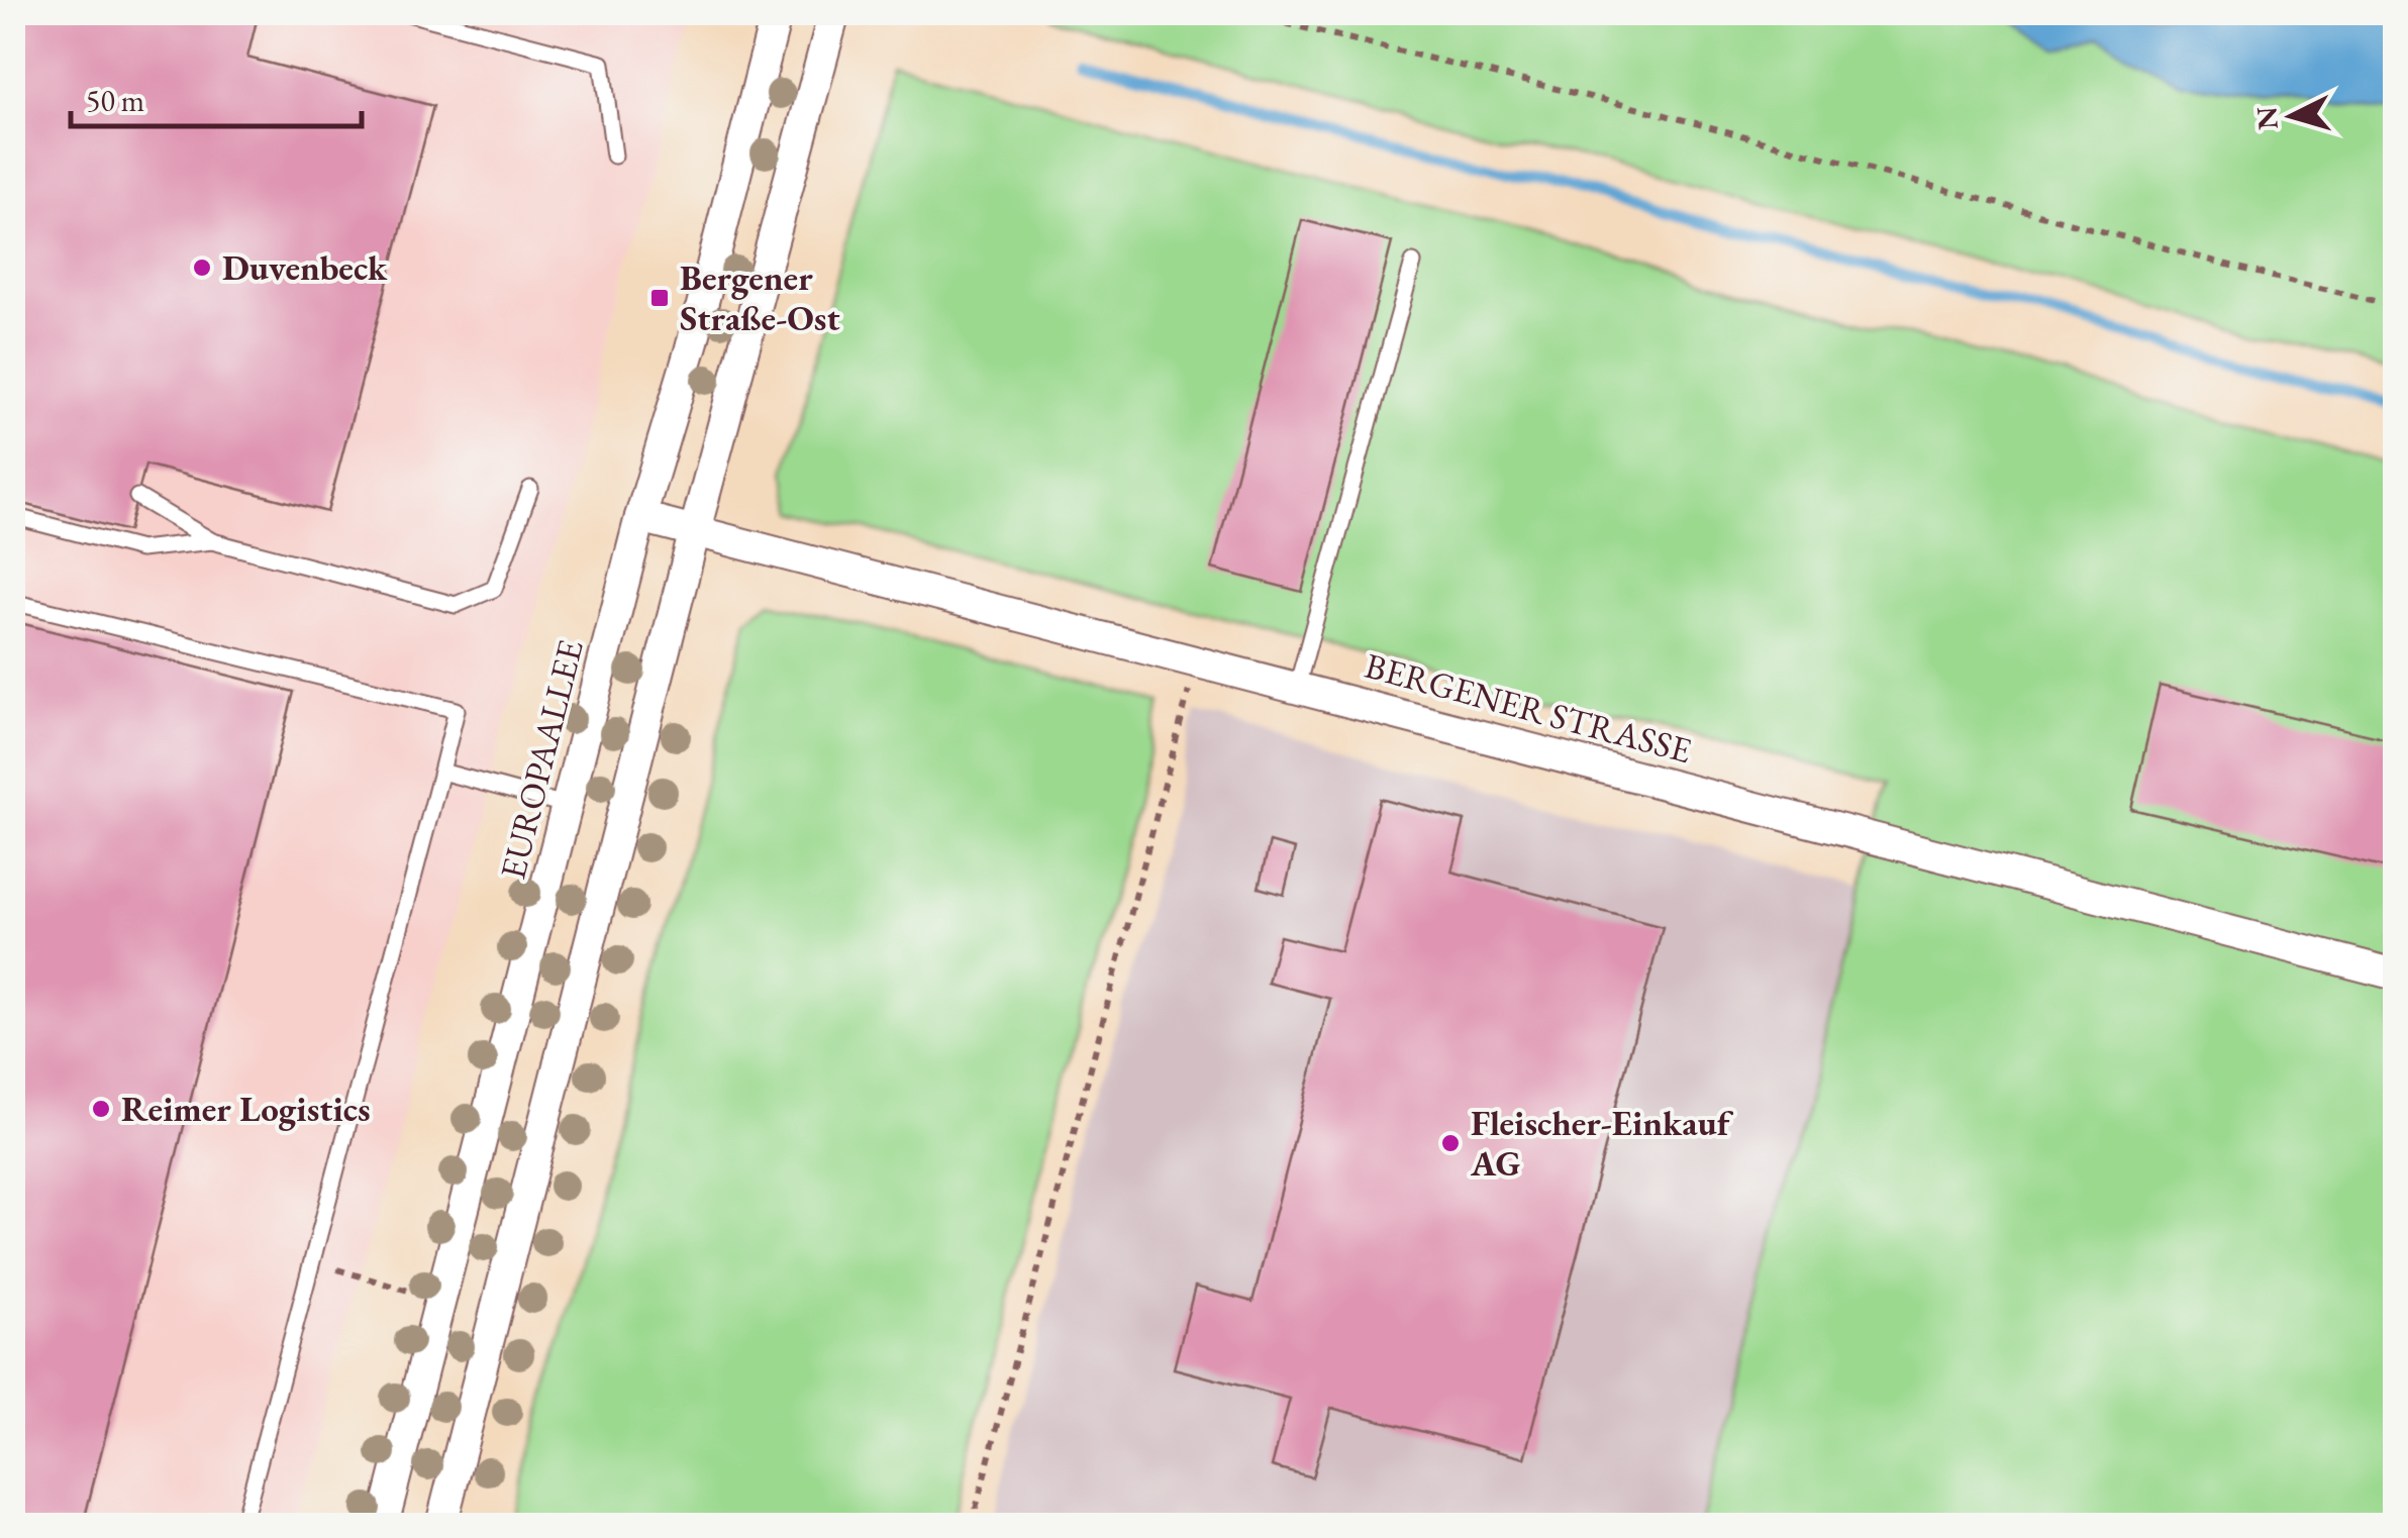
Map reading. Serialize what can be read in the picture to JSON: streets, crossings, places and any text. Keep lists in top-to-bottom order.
{
  "streets": {
    "street": ["BERGENER STRASSE", "EUROPAALLEE"]
  },
  "crossings": [
    ["BERGENER STRASSE", "EUROPAALLEE"]
  ],
  "places": {
    "other": ["Duvenbeck", "Reimer Logistics", "Fleischer-Einkauf AG"],
    "transit": ["Bergener Straße-Ost"]
  },
  "scale_bar": "50 m",
  "north": "left"
}
